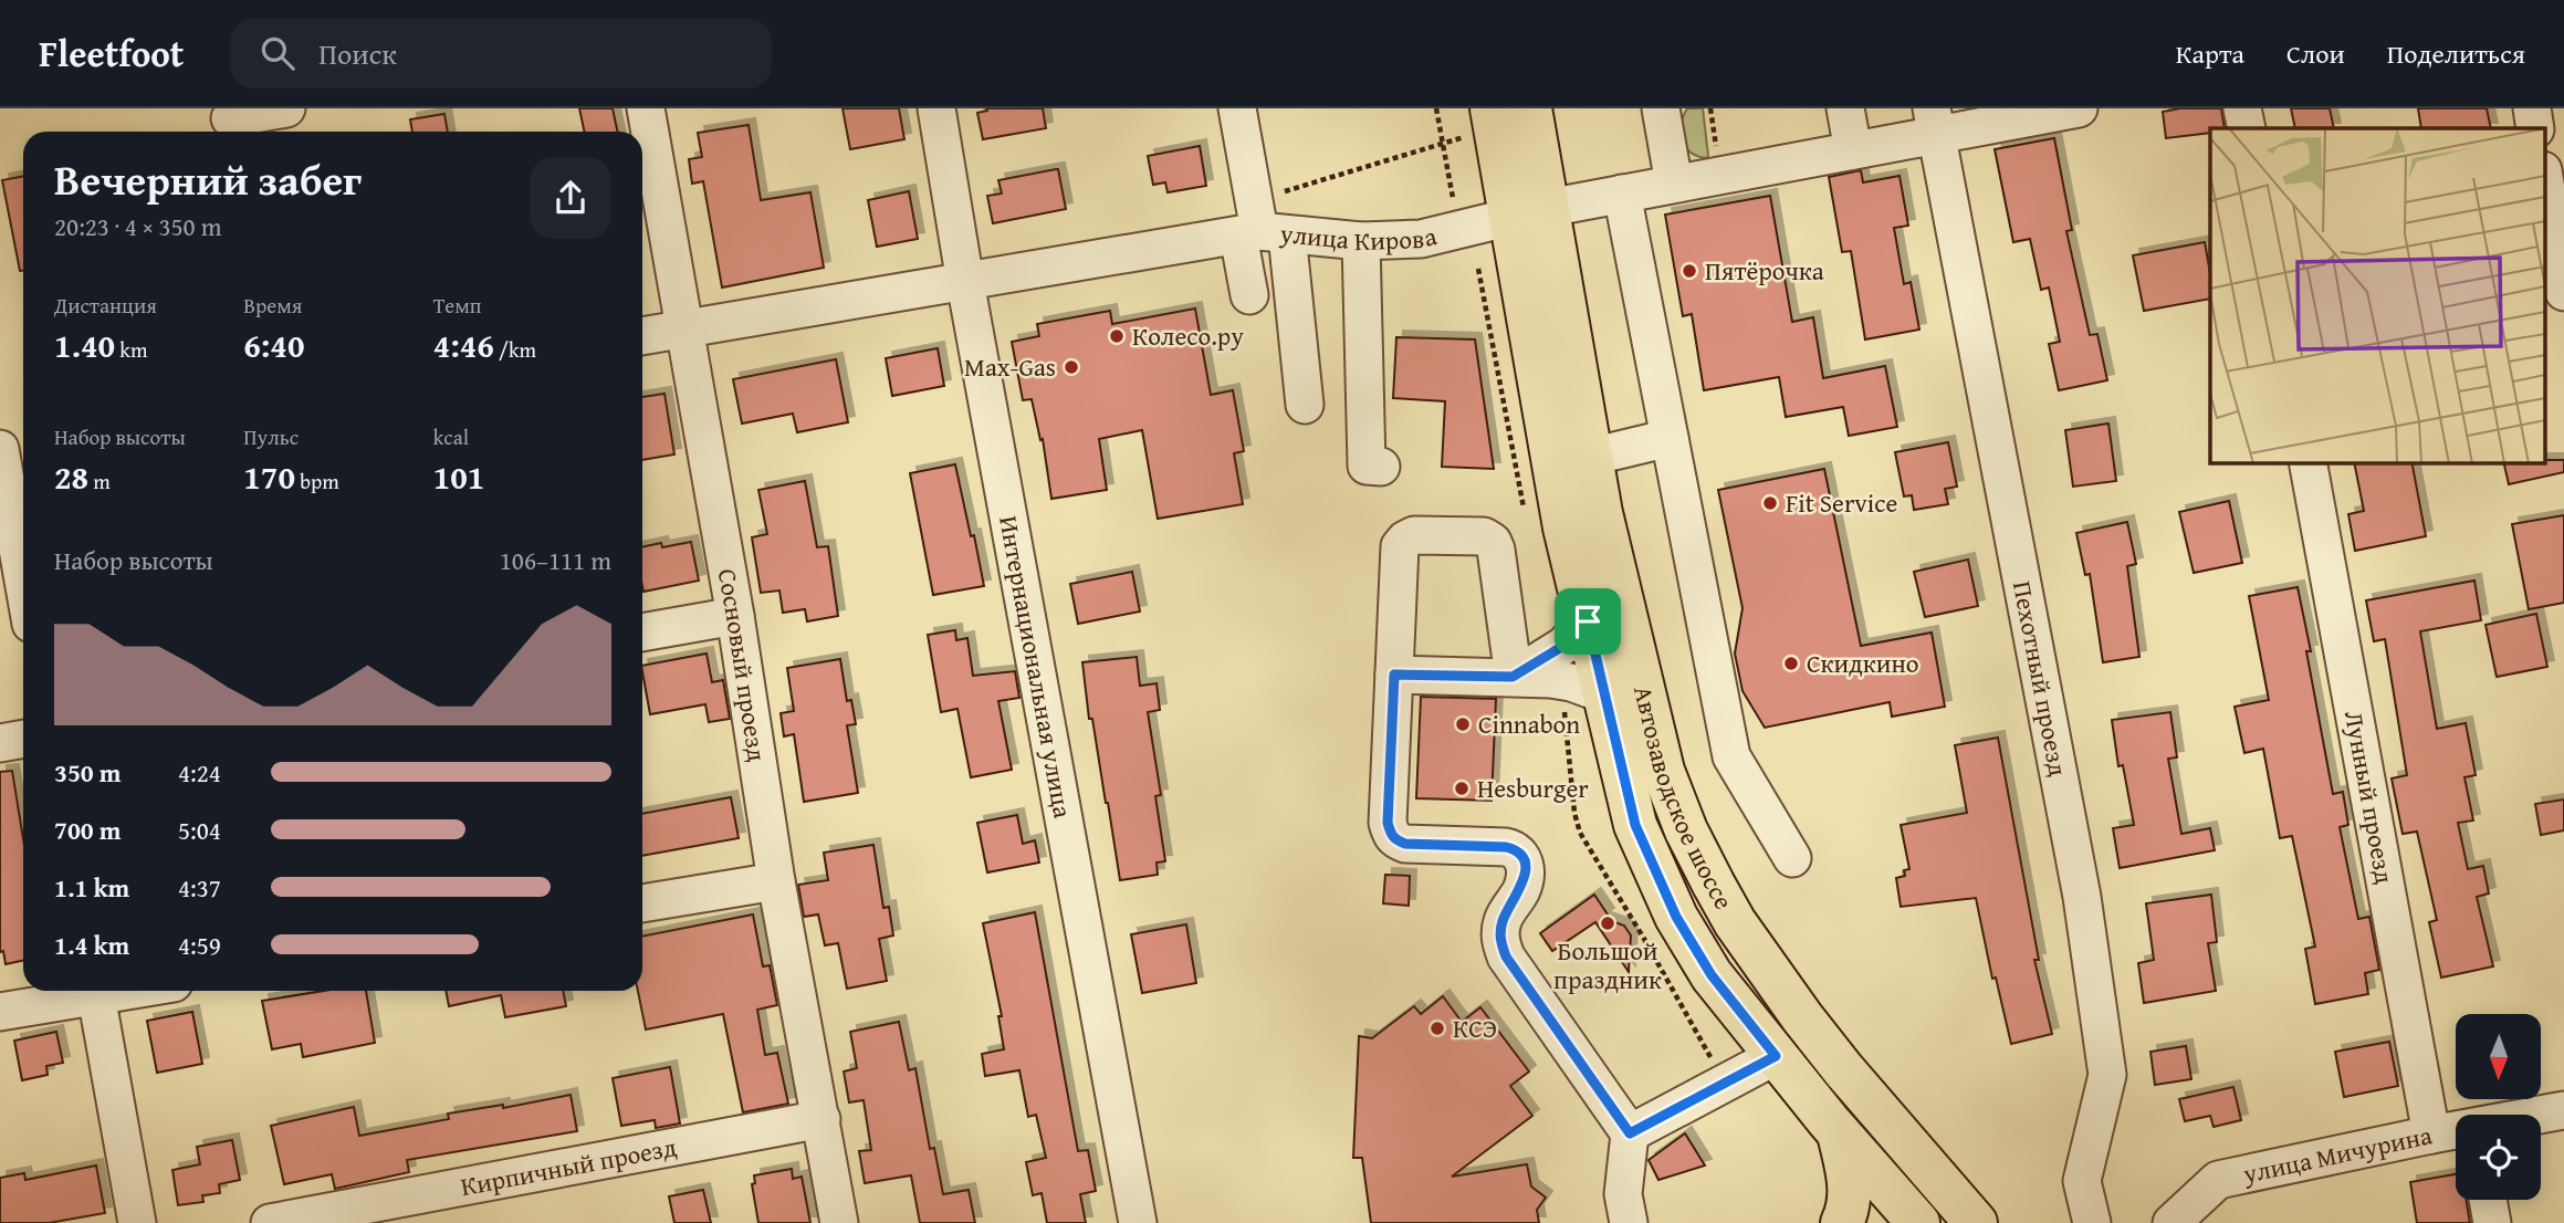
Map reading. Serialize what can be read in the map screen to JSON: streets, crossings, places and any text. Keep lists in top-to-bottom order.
{
  "streets": {
    "main road": ["Автозаводское шоссе"],
    "street": [
      "улица Кирова",
      "Сосновый проезд",
      "Интернациональная улица",
      "Пехотный проезд",
      "Лунный проезд",
      "улица Мичурина",
      "Кирпичный проезд"
    ]
  },
  "crossings": [
    ["улица Кирова", "Сосновый проезд"],
    ["улица Кирова", "Интернациональная улица"],
    ["улица Кирова", "Пехотный проезд"],
    ["улица Кирова", "Автозаводское шоссе"],
    ["Сосновый проезд", "Кирпичный проезд"],
    ["Лунный проезд", "улица Мичурина"]
  ],
  "places": [
    "Пятёрочка",
    "Колесо.ру",
    "Max-Gas",
    "Fit Service",
    "Скидкино",
    "Cinnabon",
    "Hesburger",
    "Большой праздник",
    "КСЭ"
  ],
  "north": "bottom",
  "page": {
    "header": "Fleetfoot",
    "search": "Поиск",
    "nav": ["Карта", "Слои", "Поделиться"],
    "heading": ["Вечерний забег", "20:23 · 4 × 350 m"],
    "stats": [
      ["Дистанция", "1.40 km"],
      ["Время", "6:40"],
      ["Темп", "4:46 /km"],
      ["Набор высоты", "28 m"],
      ["Пульс", "170 bpm"],
      ["kcal", "101"]
    ],
    "chart": ["Набор высоты", "106–111 m"],
    "list": [
      {
        "name": "350 m",
        "note": "4:24"
      },
      {
        "name": "700 m",
        "note": "5:04"
      },
      {
        "name": "1.1 km",
        "note": "4:37"
      },
      {
        "name": "1.4 km",
        "note": "4:59"
      }
    ]
  }
}
